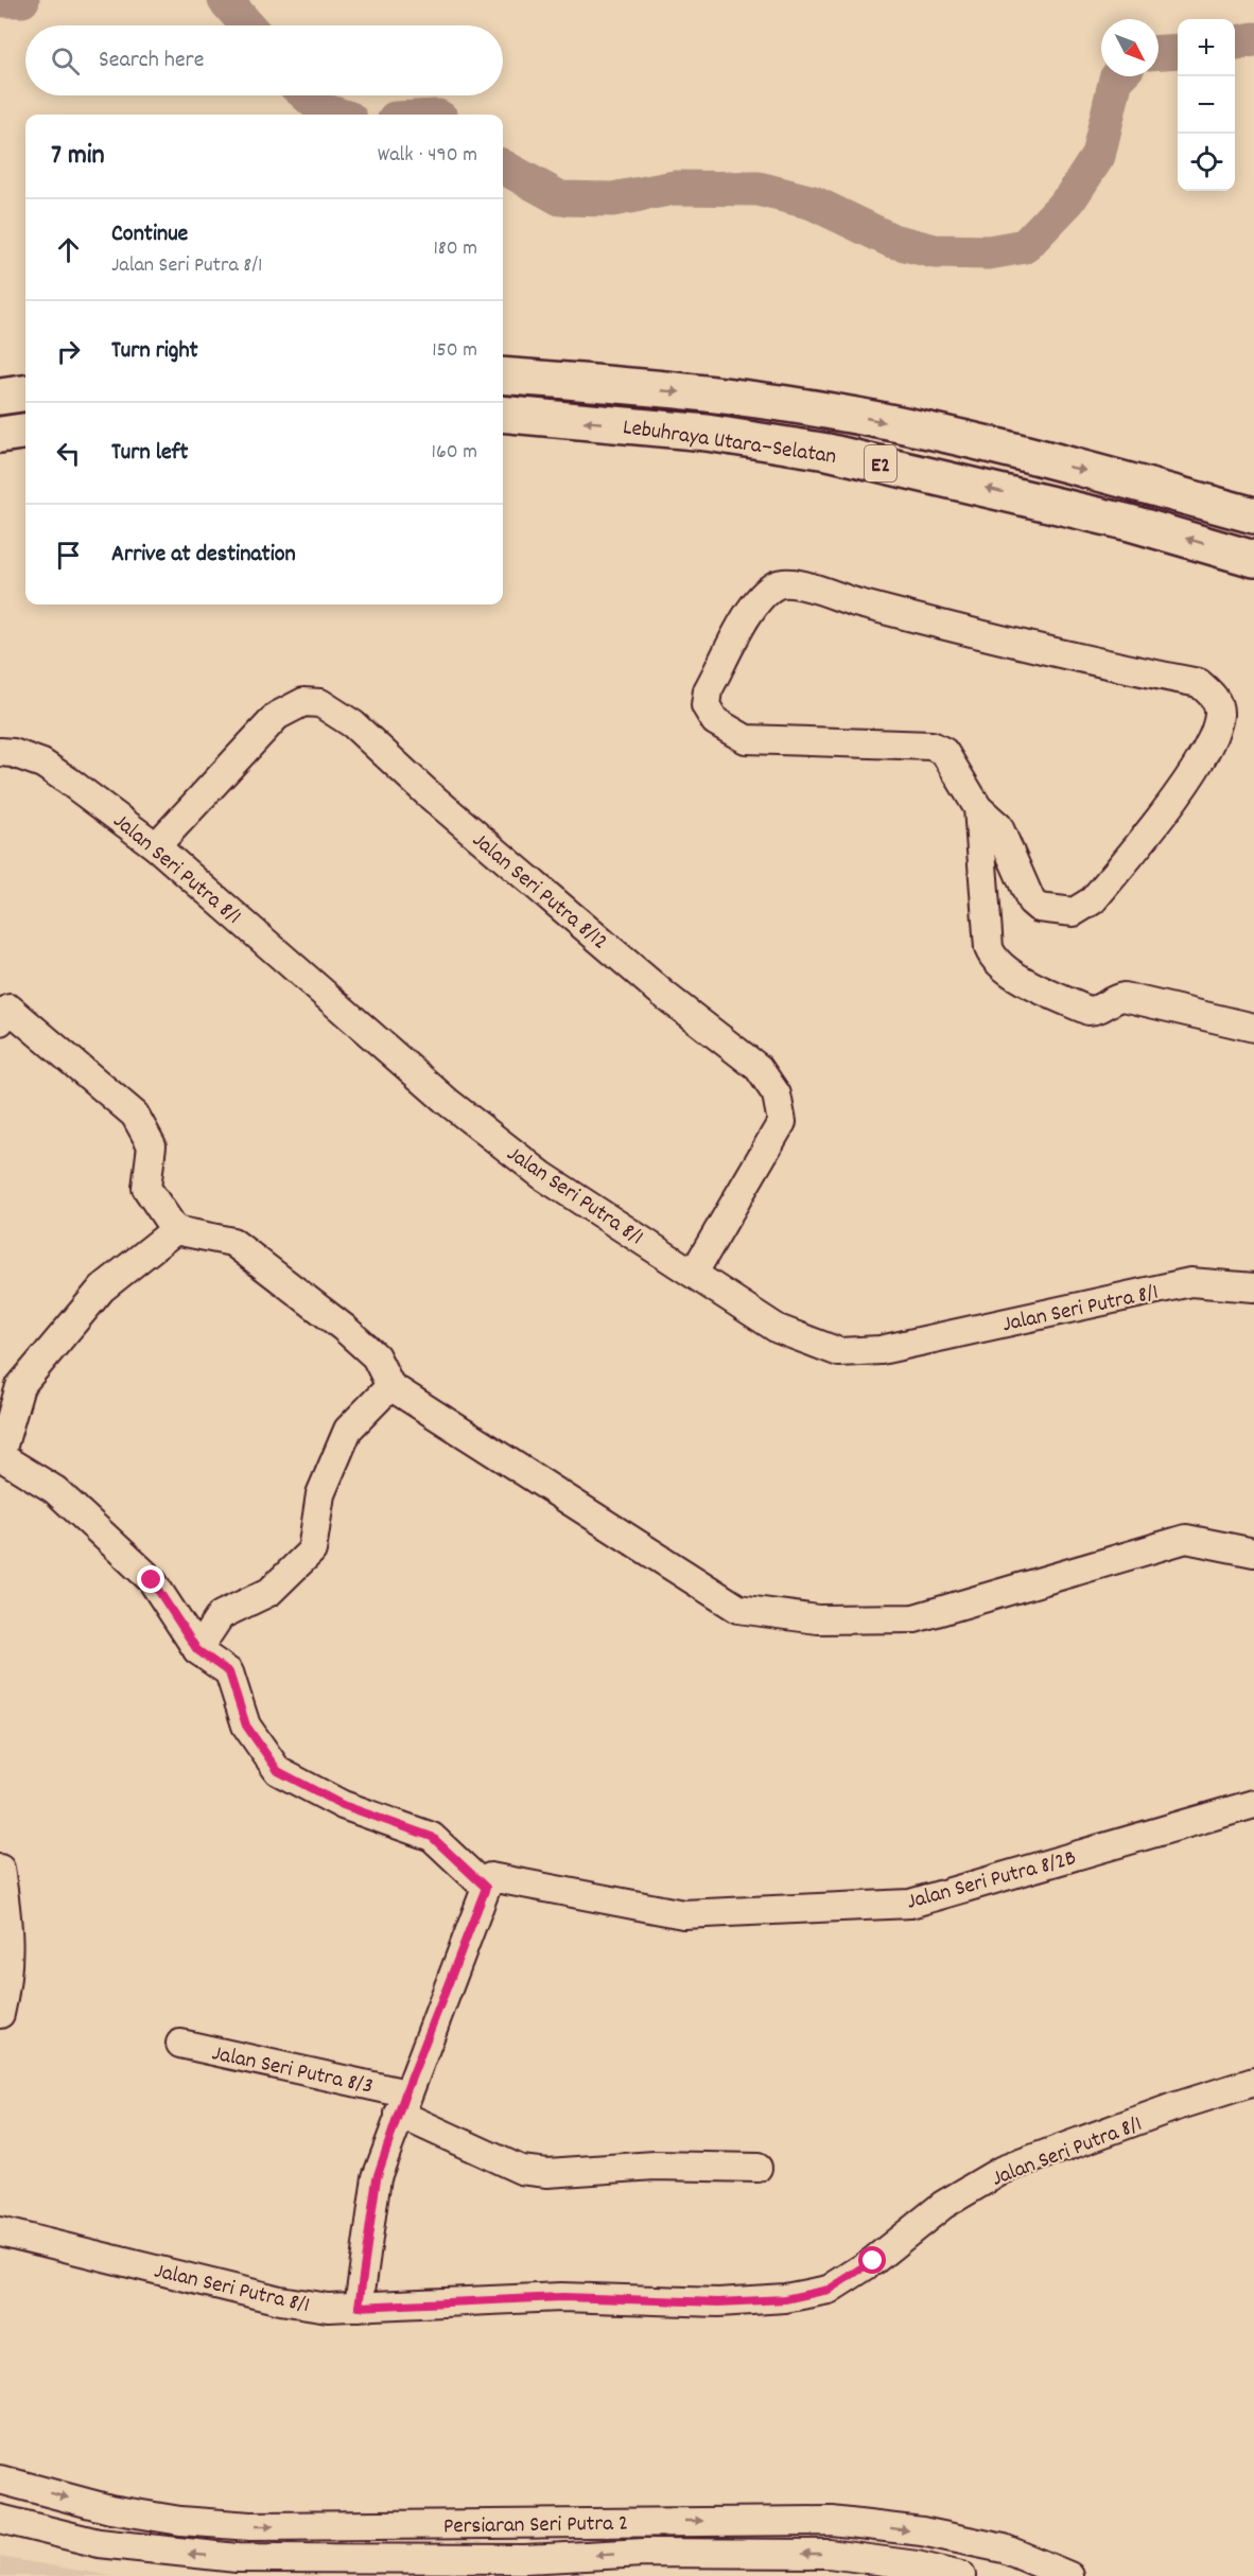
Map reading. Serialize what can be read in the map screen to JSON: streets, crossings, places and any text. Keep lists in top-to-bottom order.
{
  "streets": {
    "highway": ["Lebuhraya Utara–Selatan", "E2"],
    "street": [
      "Jalan Seri Putra 8/1",
      "Jalan Seri Putra 8/12",
      "Jalan Seri Putra 8/2B",
      "Jalan Seri Putra 8/3",
      "Persiaran Seri Putra 2"
    ]
  },
  "crossings": [
    ["Jalan Seri Putra 8/1", "Jalan Seri Putra 8/12"]
  ],
  "north": "bottom right",
  "page": {
    "map_buttons": ["+", "−"],
    "search": "Search here",
    "heading": ["7 min", "Walk · 490 m"],
    "list": [
      ["Continue", "Jalan Seri Putra 8/1", "180 m"],
      ["Turn right", "150 m"],
      ["Turn left", "160 m"],
      "Arrive at destination"
    ]
  }
}
